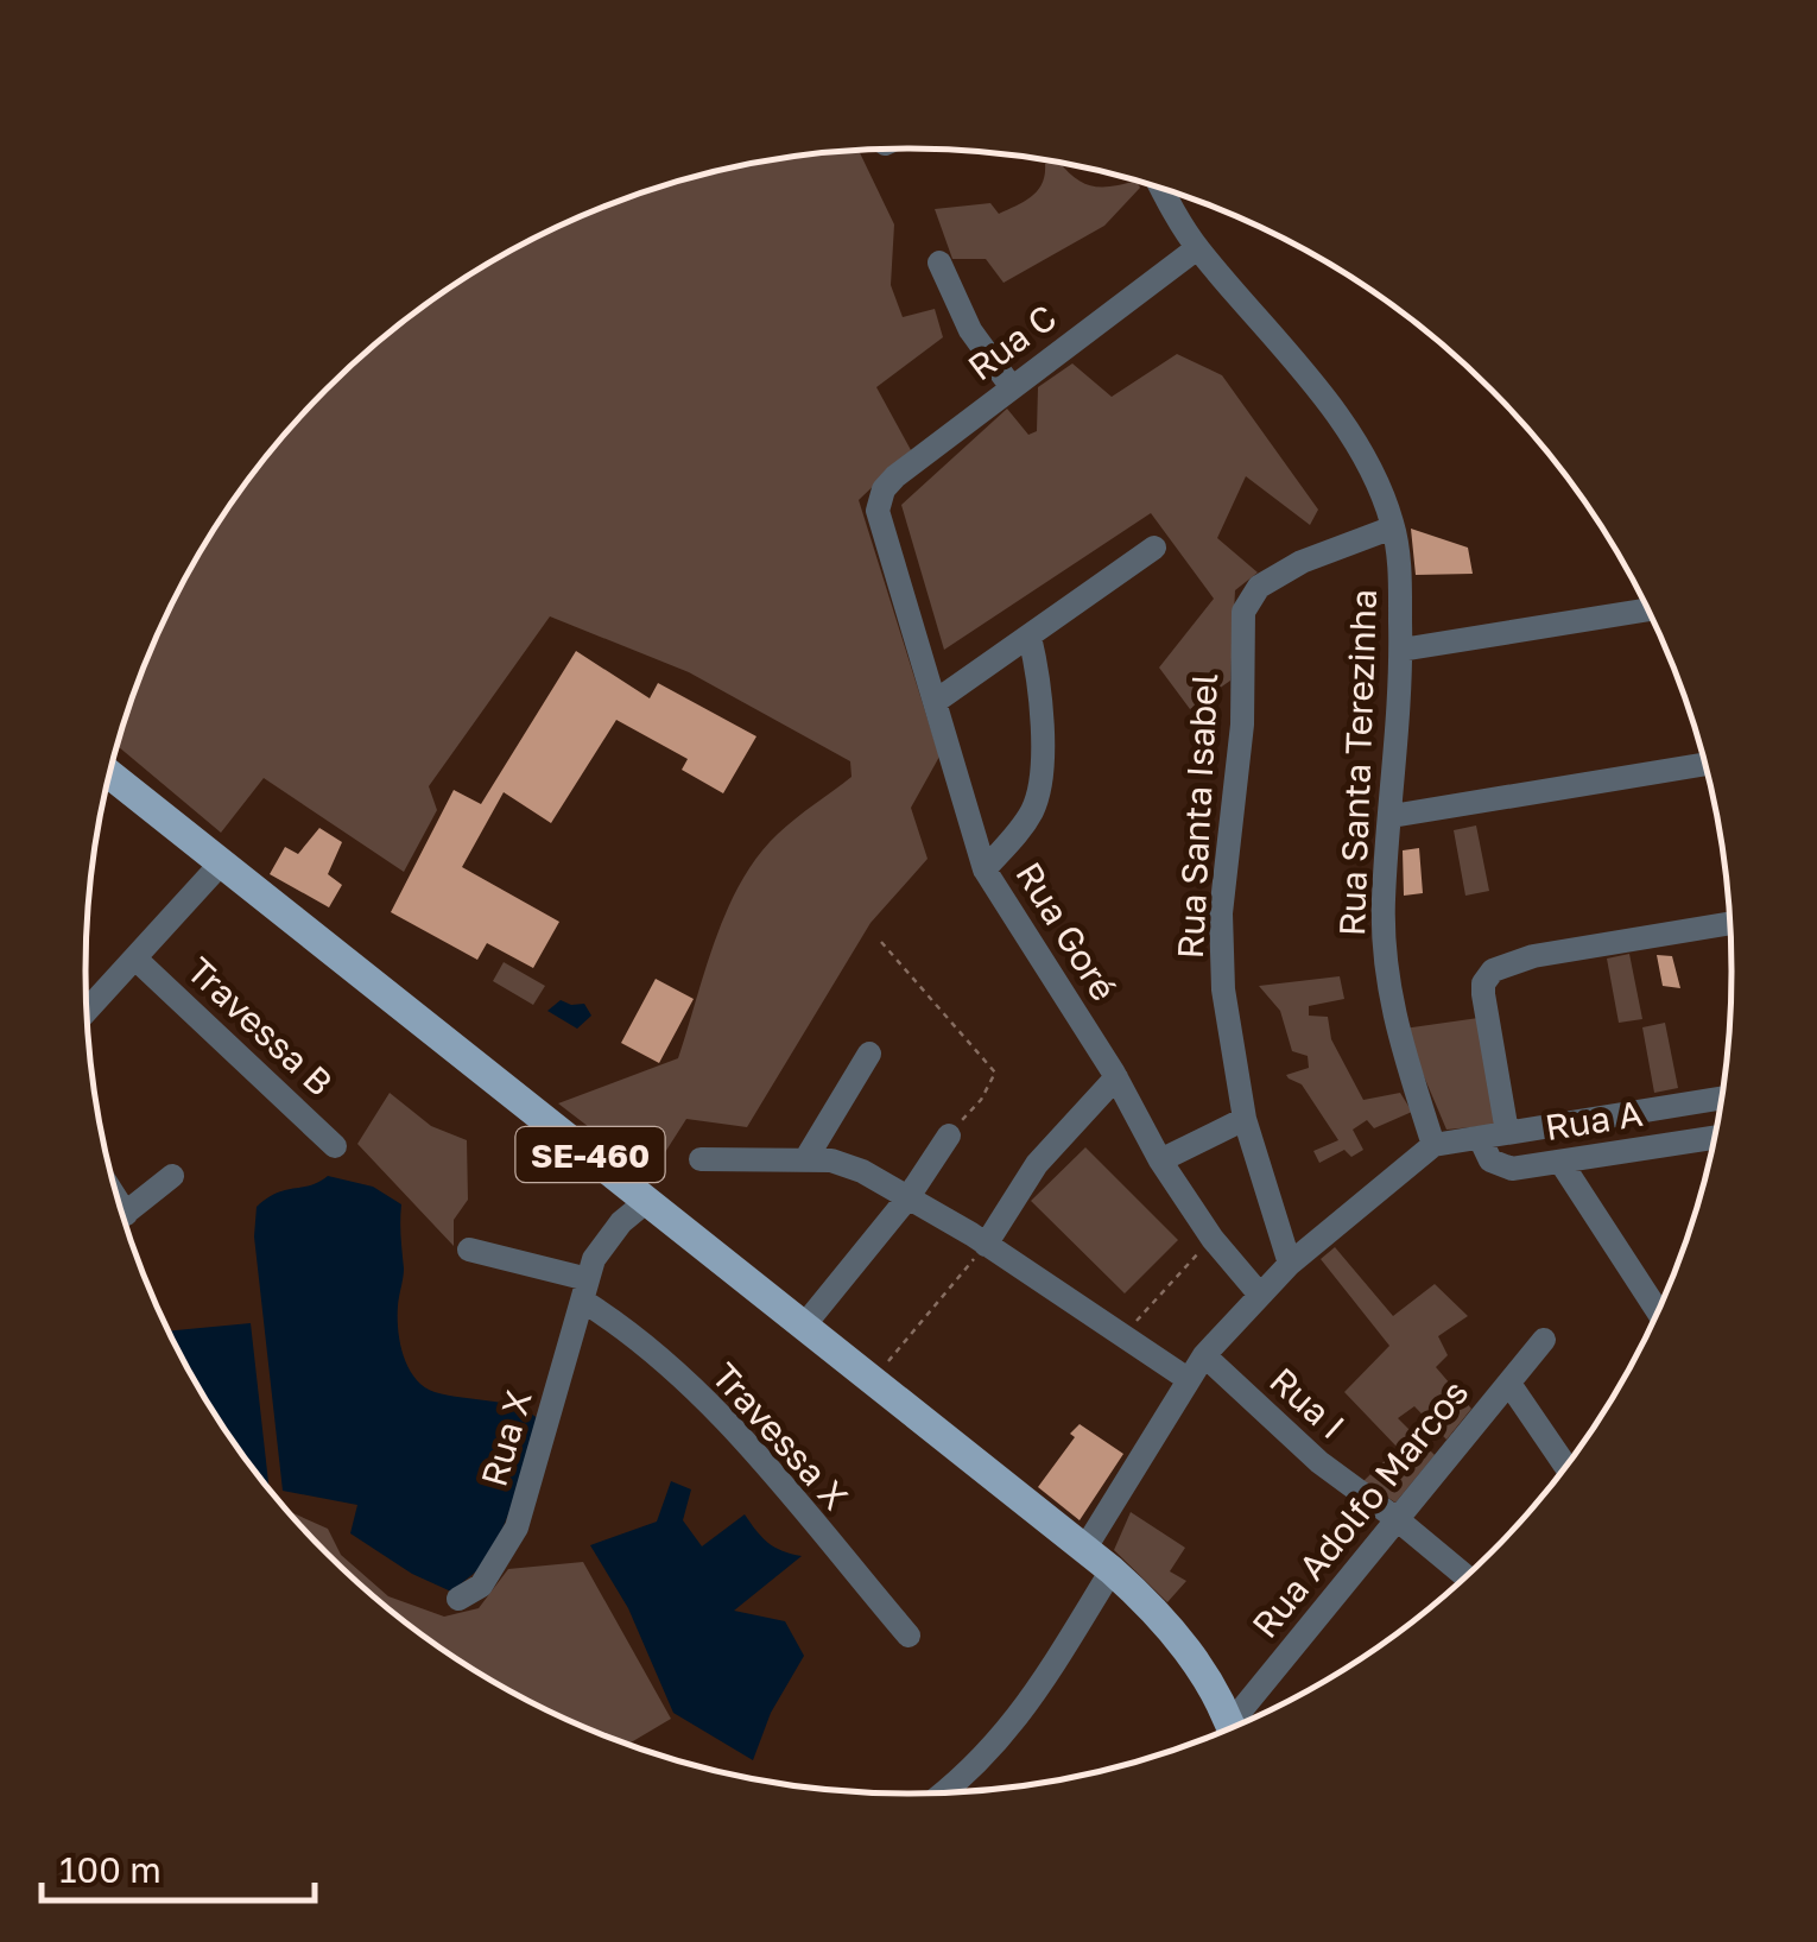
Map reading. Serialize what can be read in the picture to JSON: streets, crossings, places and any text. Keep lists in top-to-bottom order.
{
  "streets": {
    "main road": ["SE-460"],
    "street": [
      "Rua C",
      "Rua Santa Terezinha",
      "Rua Santa Isabel",
      "Rua Goré",
      "Travessa B",
      "Rua A",
      "Rua I",
      "Travessa X",
      "Rua X",
      "Rua Adolfo Marcos"
    ]
  },
  "crossings": [
    ["Rua C", "Rua Santa Terezinha"],
    ["Rua C", "Rua Goré"],
    ["Rua Santa Terezinha", "Rua Santa Isabel"],
    ["SE-460", "Rua X"],
    ["Rua I", "Rua Adolfo Marcos"],
    ["Travessa X", "Rua X"]
  ],
  "scale_bar": "100 m"
}
